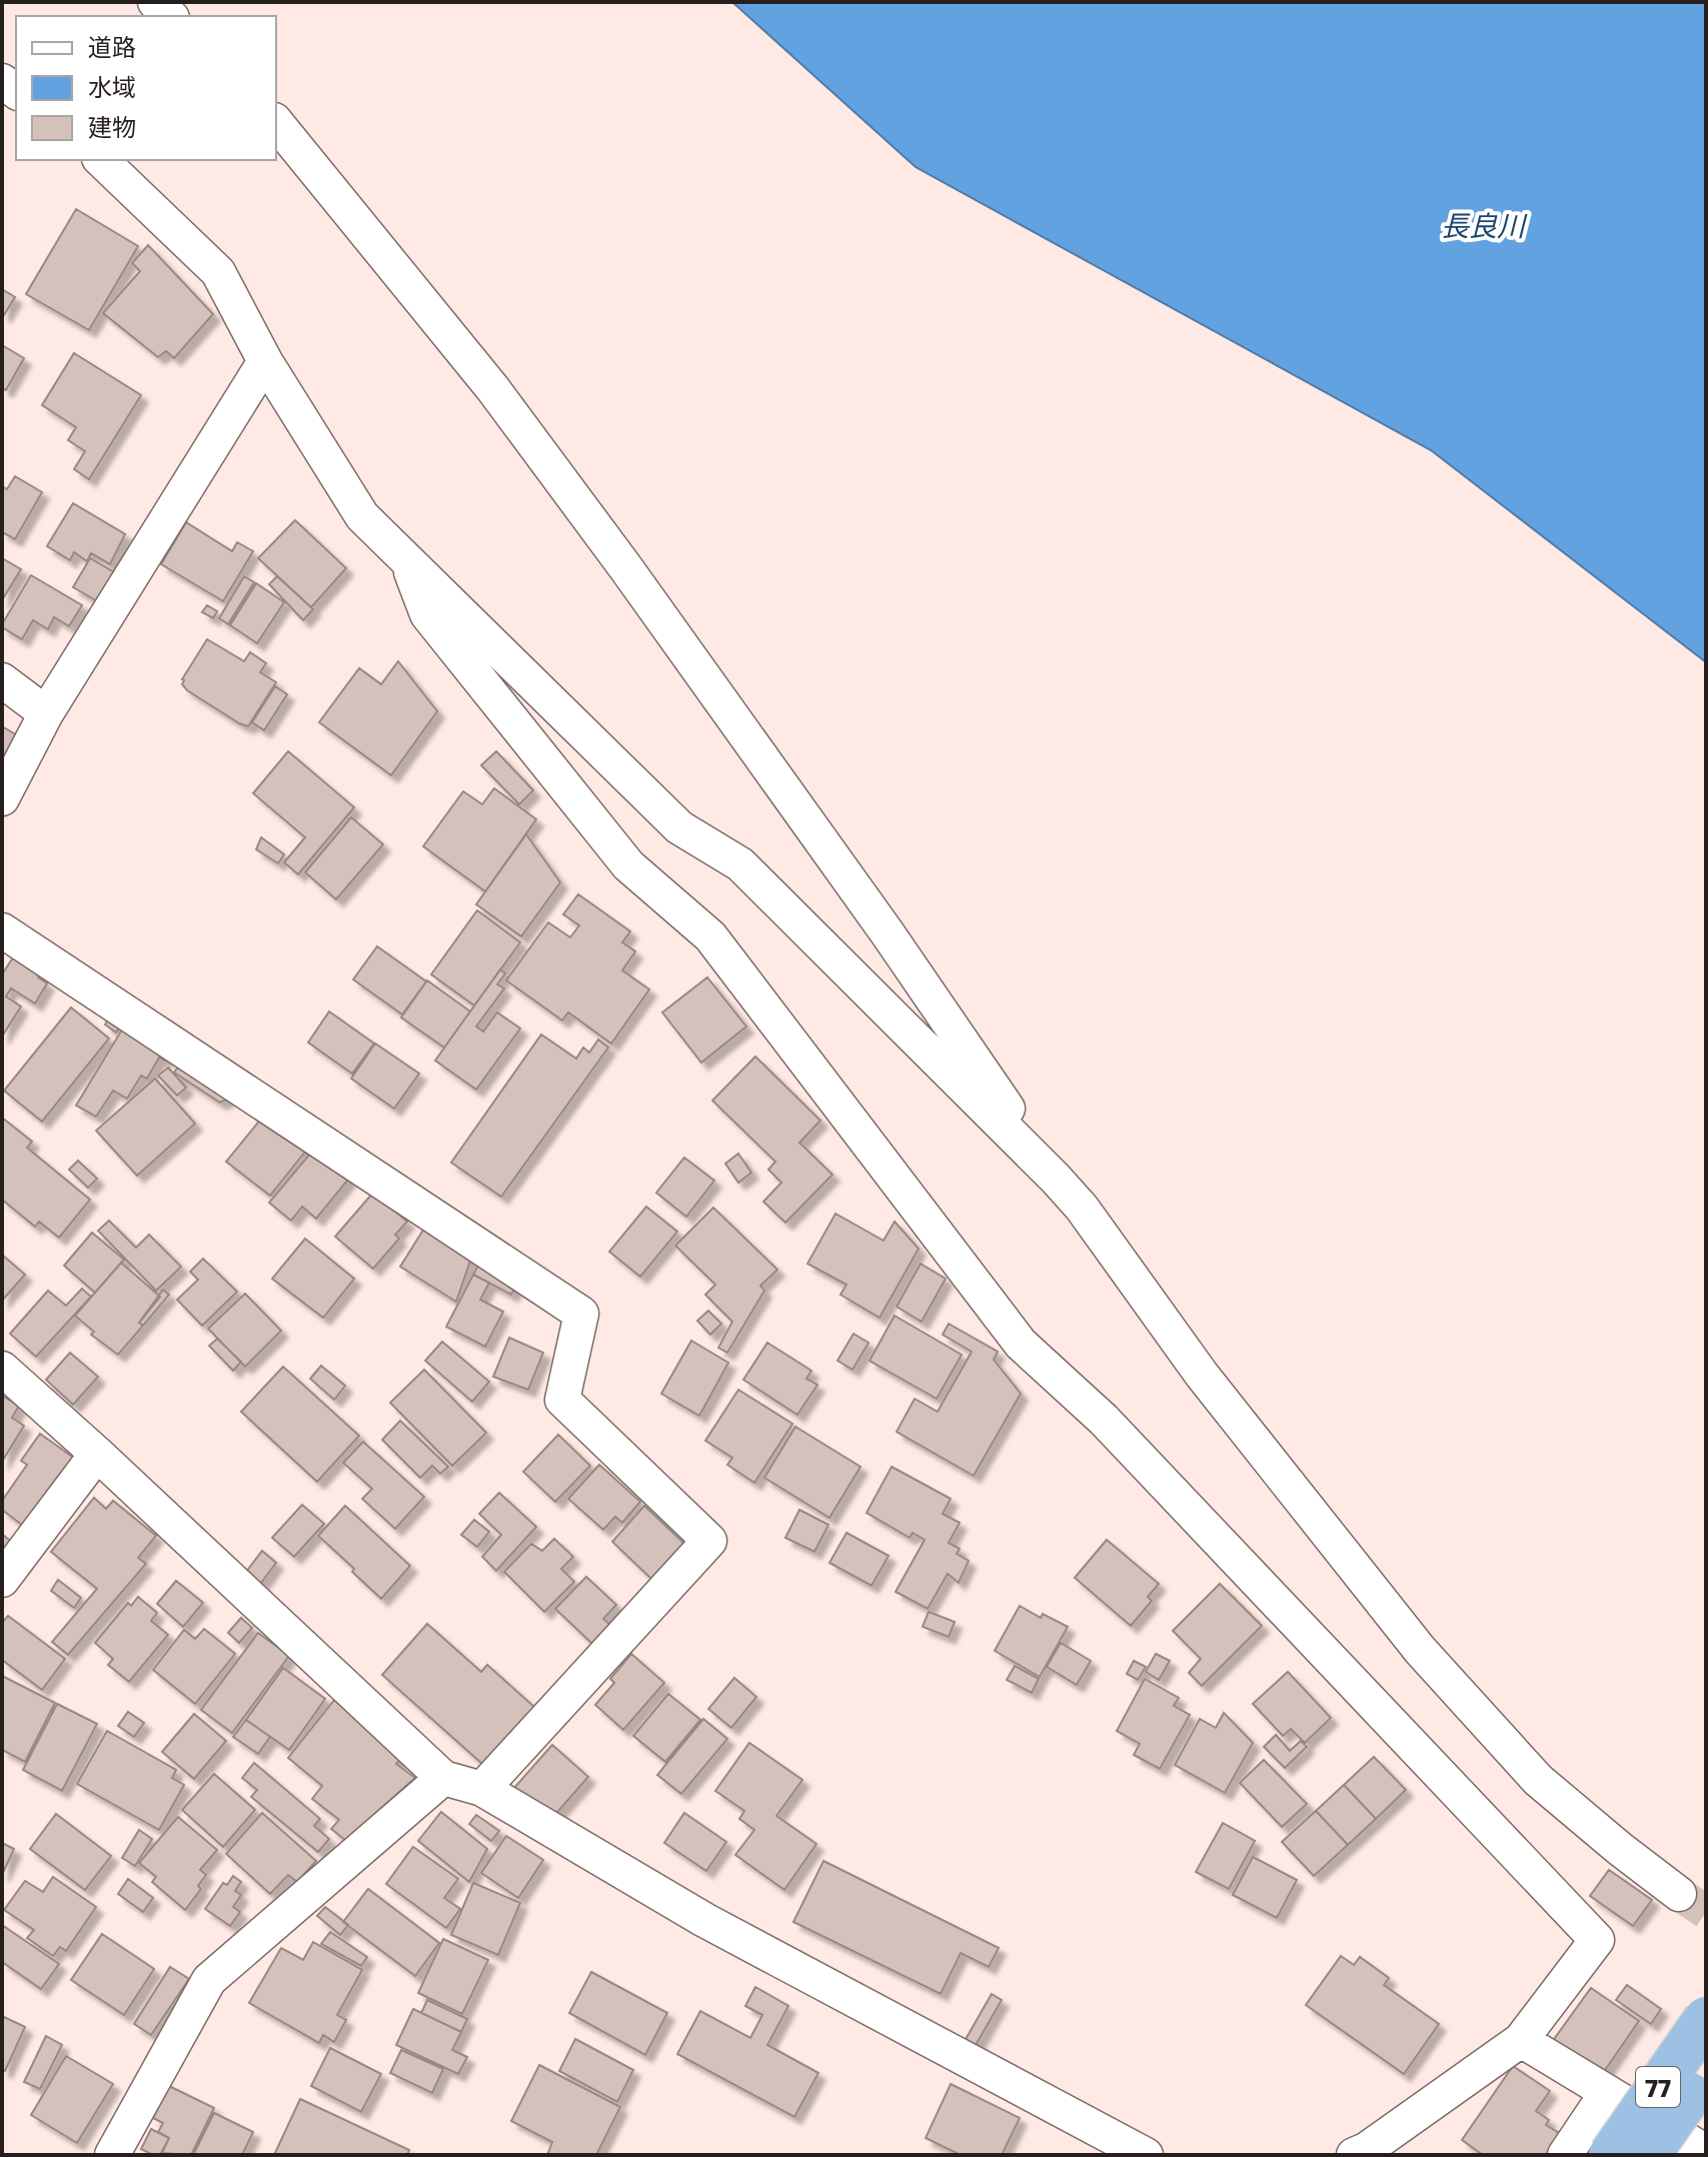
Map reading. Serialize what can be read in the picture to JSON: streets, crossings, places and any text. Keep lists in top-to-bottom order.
{
  "streets": {
    "main road": ["77"]
  },
  "water": ["長良川"],
  "legend": ["道路", "水域", "建物"]
}
